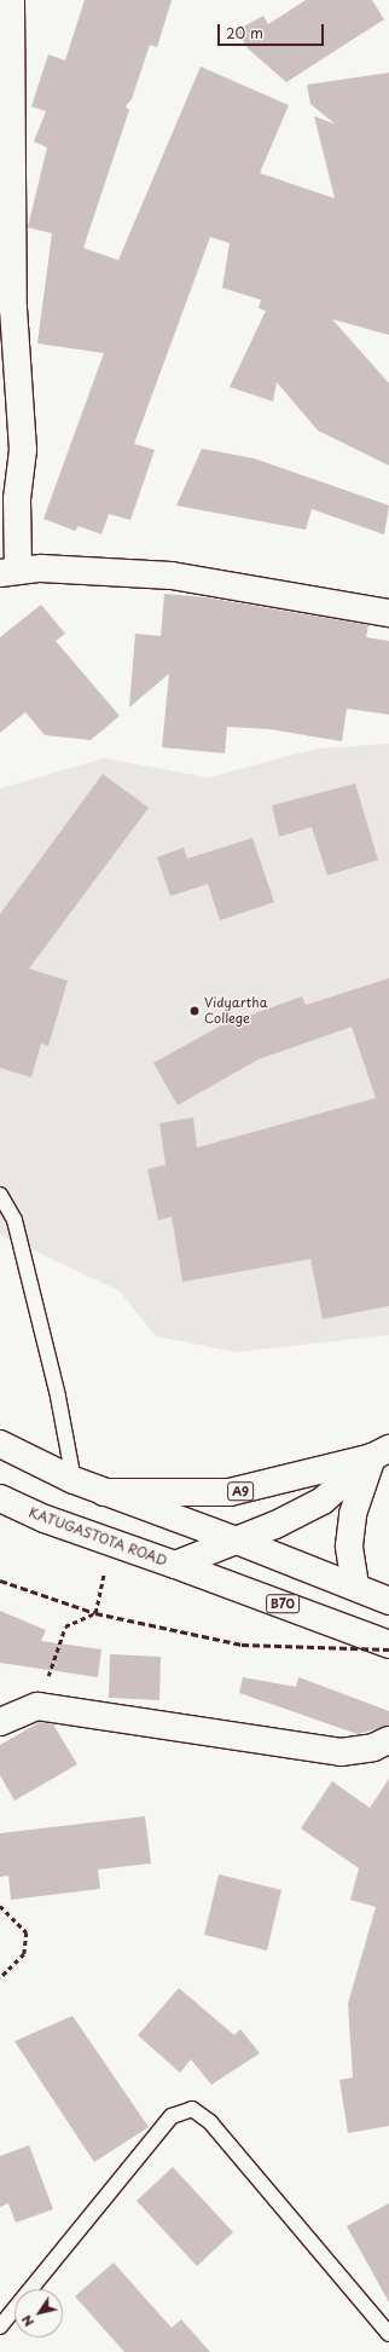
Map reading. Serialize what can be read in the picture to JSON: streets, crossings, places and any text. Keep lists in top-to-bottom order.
{
  "streets": {
    "main road": ["A9", "KATUGASTOTA ROAD", "B70"]
  },
  "crossings": [
    ["A9", "KATUGASTOTA ROAD"],
    ["KATUGASTOTA ROAD", "B70"]
  ],
  "places": ["Vidyartha College"],
  "scale_bar": "20 m",
  "north": "bottom left"
}
